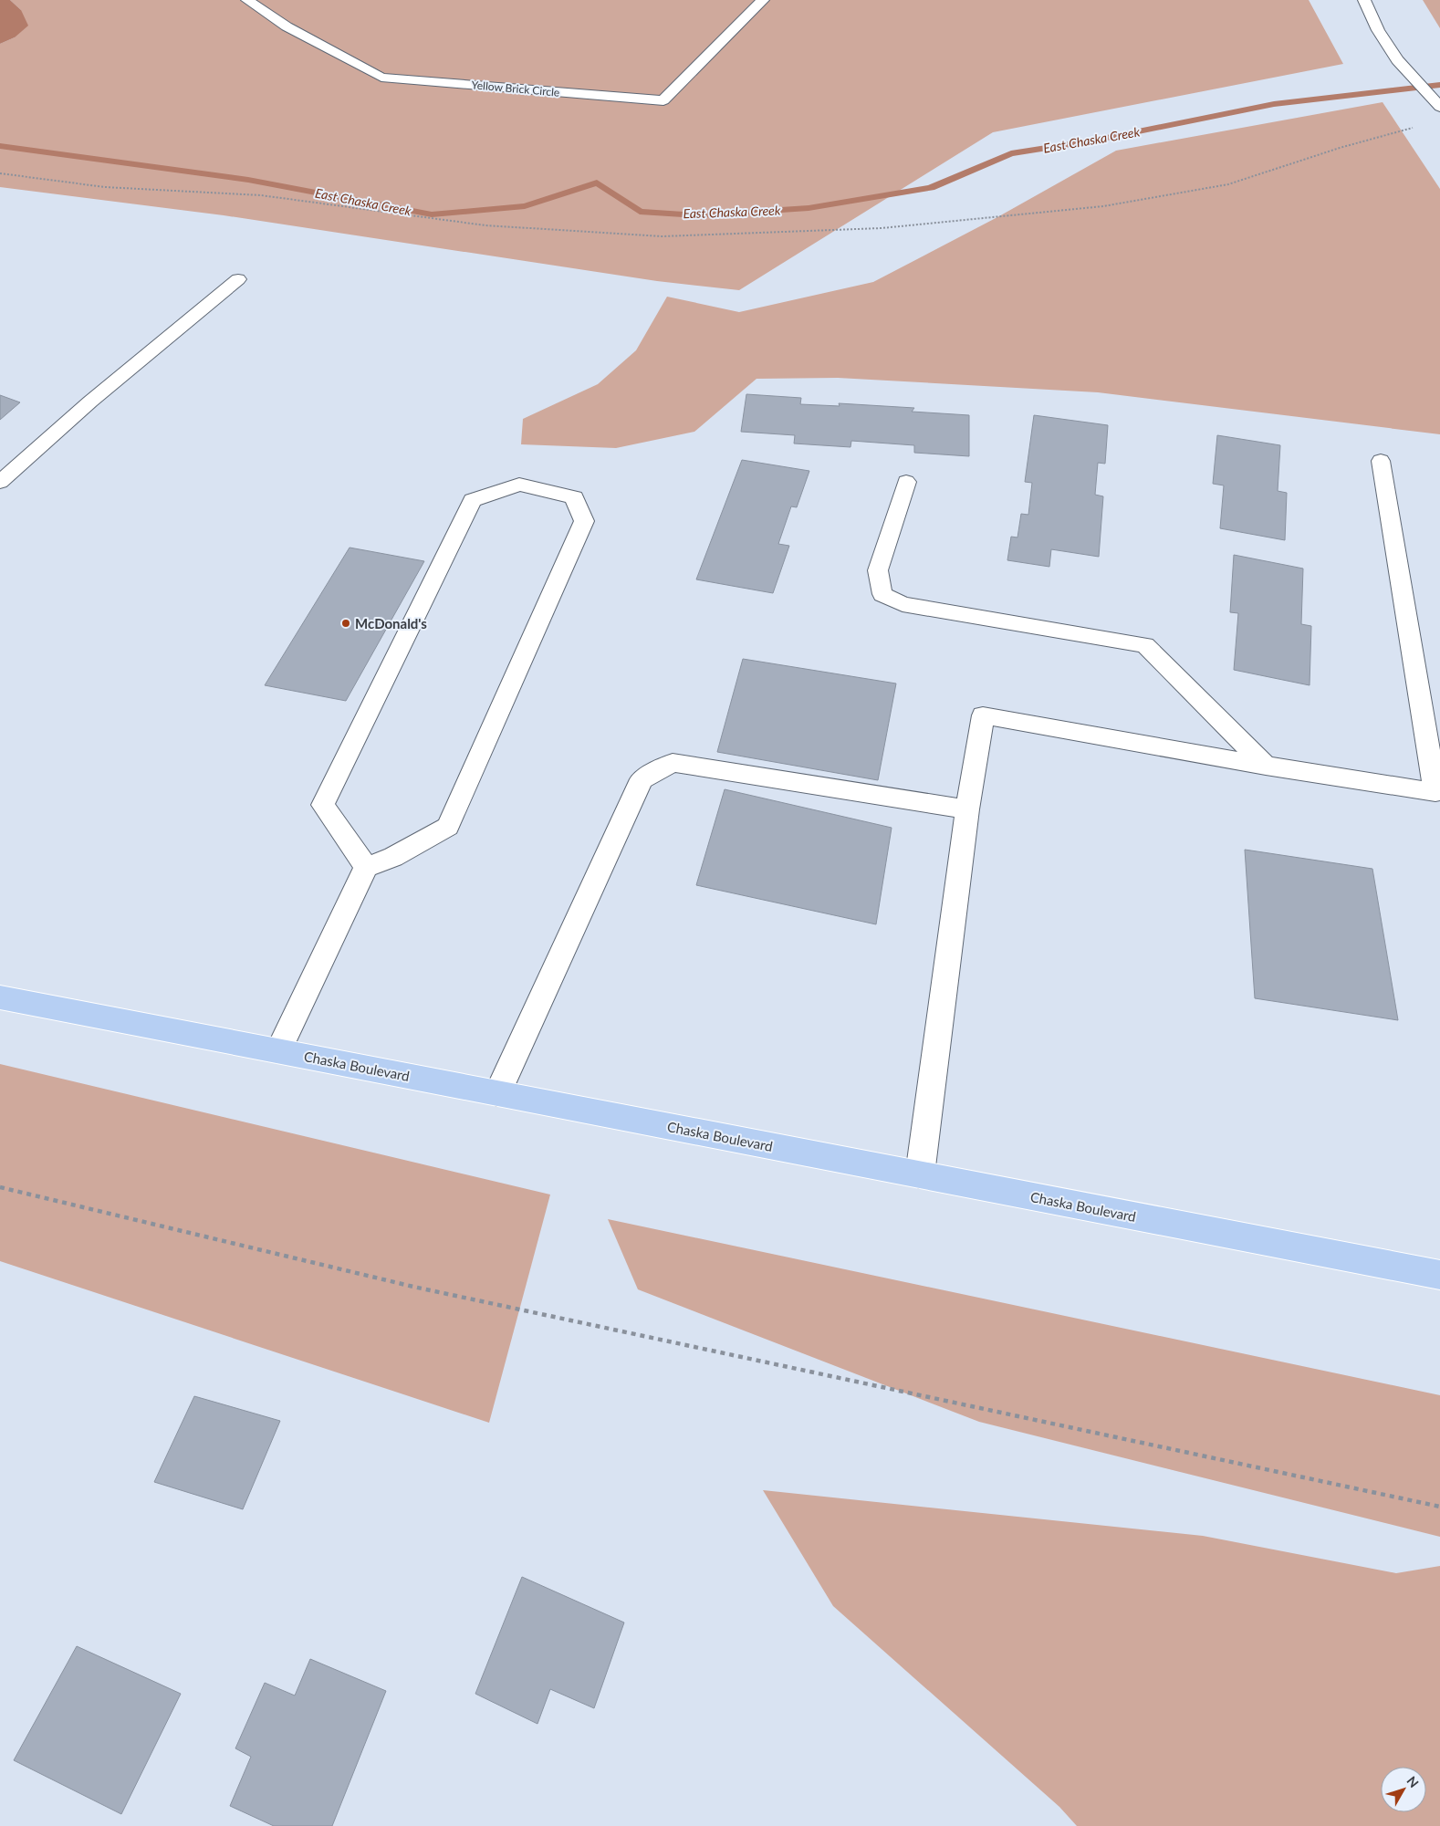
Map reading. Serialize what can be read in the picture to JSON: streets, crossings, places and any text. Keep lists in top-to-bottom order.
{
  "streets": {
    "main road": ["Chaska Boulevard"],
    "street": ["Yellow Brick Circle"]
  },
  "water": ["East Chaska Creek"],
  "places": ["McDonald's"],
  "north": "top right"
}
